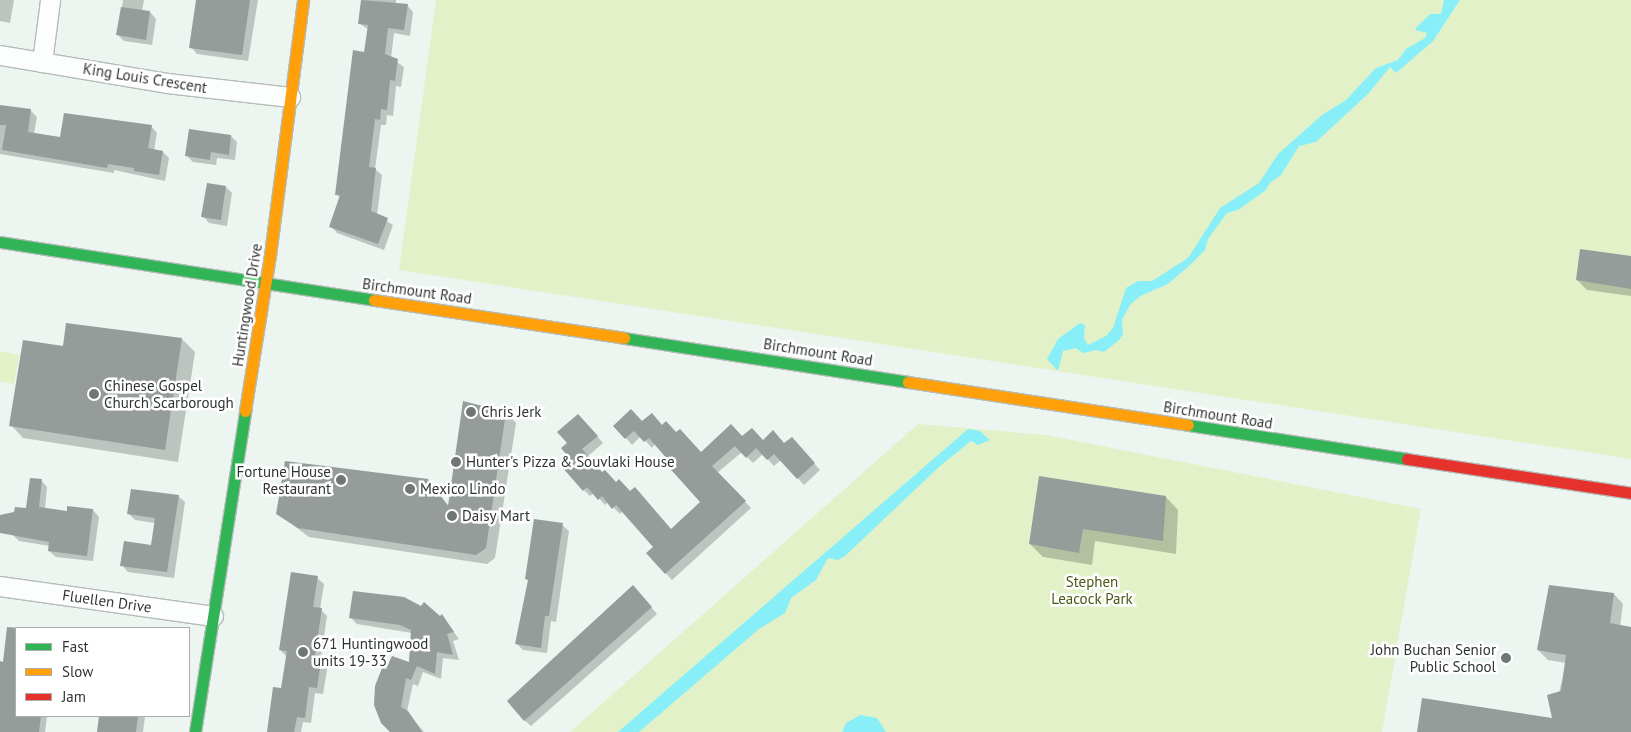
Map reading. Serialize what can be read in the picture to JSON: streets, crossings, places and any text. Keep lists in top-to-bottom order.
{
  "streets": {
    "main road": ["Birchmount Road", "Huntingwood Drive"],
    "street": ["King Louis Crescent", "Fluellen Drive"]
  },
  "crossings": [
    ["King Louis Crescent", "Huntingwood Drive"],
    ["Birchmount Road", "Huntingwood Drive"],
    ["Huntingwood Drive", "Fluellen Drive"]
  ],
  "parks": ["Stephen Leacock Park"],
  "places": [
    "Chinese Gospel Church Scarborough",
    "Chris Jerk",
    "Hunter's Pizza & Souvlaki House",
    "Fortune House Restaurant",
    "Mexico Lindo",
    "Daisy Mart",
    "671 Huntingwood units 19-33",
    "John Buchan Senior Public School"
  ],
  "legend": ["Fast", "Slow", "Jam"]
}
